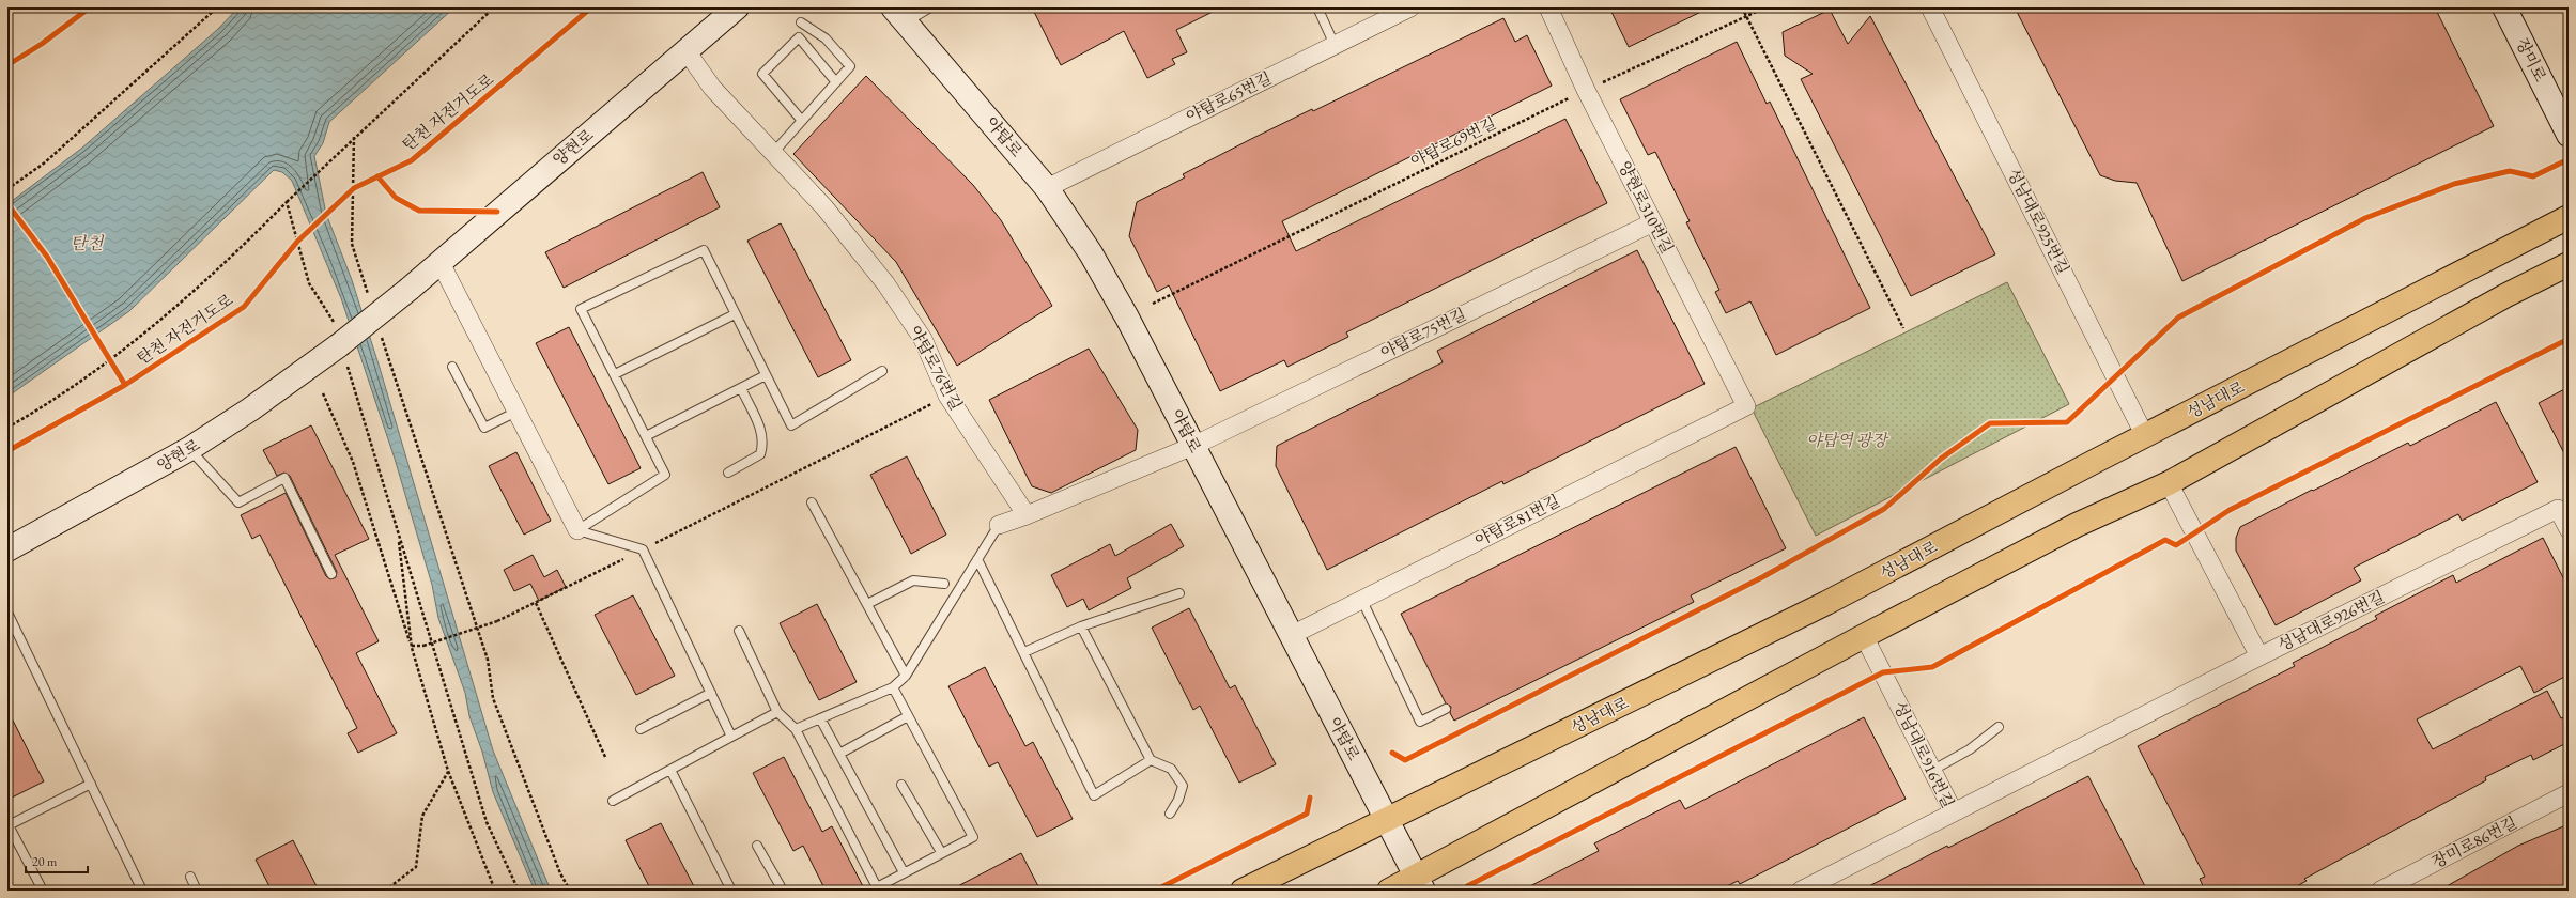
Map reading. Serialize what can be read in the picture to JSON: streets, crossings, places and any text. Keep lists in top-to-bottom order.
{
  "streets": {
    "main road": ["성남대로"],
    "street": [
      "장미로",
      "야탑로65번길",
      "야탑로",
      "양현로",
      "양현로310번길",
      "성남대로925번길",
      "야탑로75번길",
      "야탑로76번길",
      "야탑로81번길",
      "성남대로926번길",
      "성남대로916번길",
      "장미로86번길"
    ],
    "path": ["야탑로69번길"],
    "cycle path": ["탄천 자전거도로"]
  },
  "crossings": [
    ["야탑로65번길", "야탑로"],
    ["야탑로", "야탑로75번길"],
    ["야탑로", "성남대로"],
    ["야탑로", "야탑로81번길"],
    ["야탑로69번길", "양현로310번길"],
    ["양현로", "야탑로76번길"],
    ["양현로310번길", "야탑로75번길"],
    ["양현로310번길", "야탑로81번길"],
    ["성남대로925번길", "성남대로"]
  ],
  "water": ["탄천"],
  "parks": ["야탑역 광장"],
  "scale_bar": "20 m"
}
